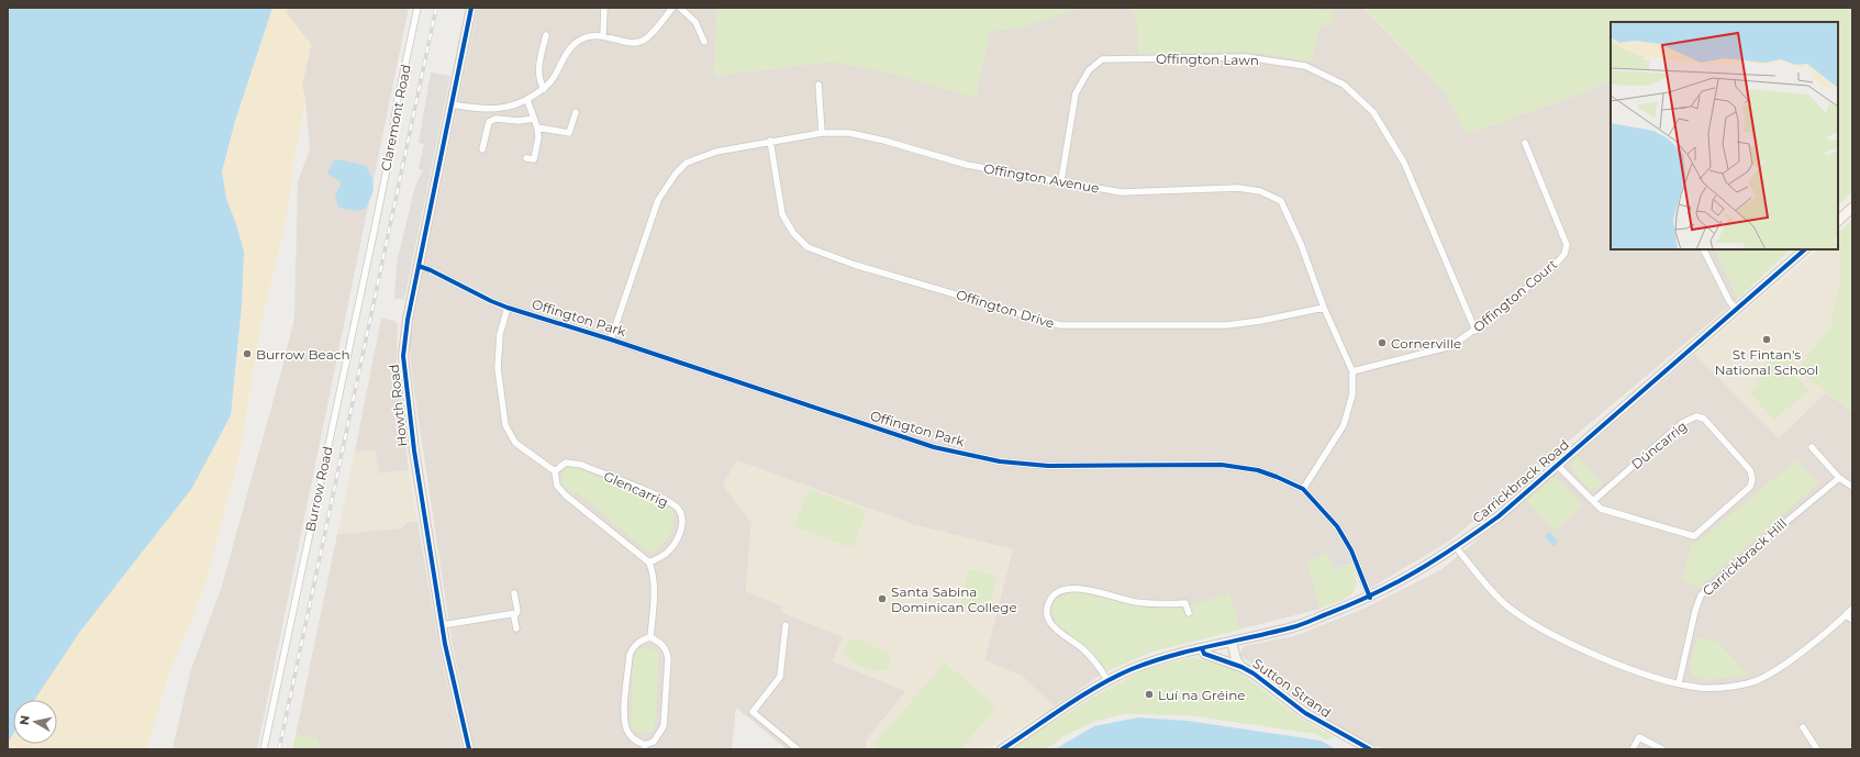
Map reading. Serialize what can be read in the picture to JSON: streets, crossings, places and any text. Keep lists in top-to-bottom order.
{
  "streets": {
    "main road": ["Howth Road", "Carrickbrack Road", "Sutton Strand"],
    "street": [
      "Offington Lawn",
      "Claremont Road",
      "Offington Avenue",
      "Offington Court",
      "Offington Drive",
      "Offington Park",
      "Dúncarrig",
      "Burrow Road",
      "Glencarrig",
      "Carrickbrack Hill"
    ]
  },
  "crossings": [
    ["Offington Lawn", "Offington Avenue"],
    ["Offington Lawn", "Offington Court"],
    ["Claremont Road", "Burrow Road"],
    ["Offington Avenue", "Offington Court"],
    ["Offington Avenue", "Offington Drive"],
    ["Offington Avenue", "Offington Park"],
    ["Offington Park", "Howth Road"],
    ["Offington Park", "Carrickbrack Road"],
    ["Dúncarrig", "Carrickbrack Road"],
    ["Carrickbrack Road", "Sutton Strand"]
  ],
  "places": [
    "St Fintan's National School",
    "Cornerville",
    "Burrow Beach",
    "Santa Sabina Dominican College",
    "Luí na Gréine"
  ],
  "north": "left"
}
